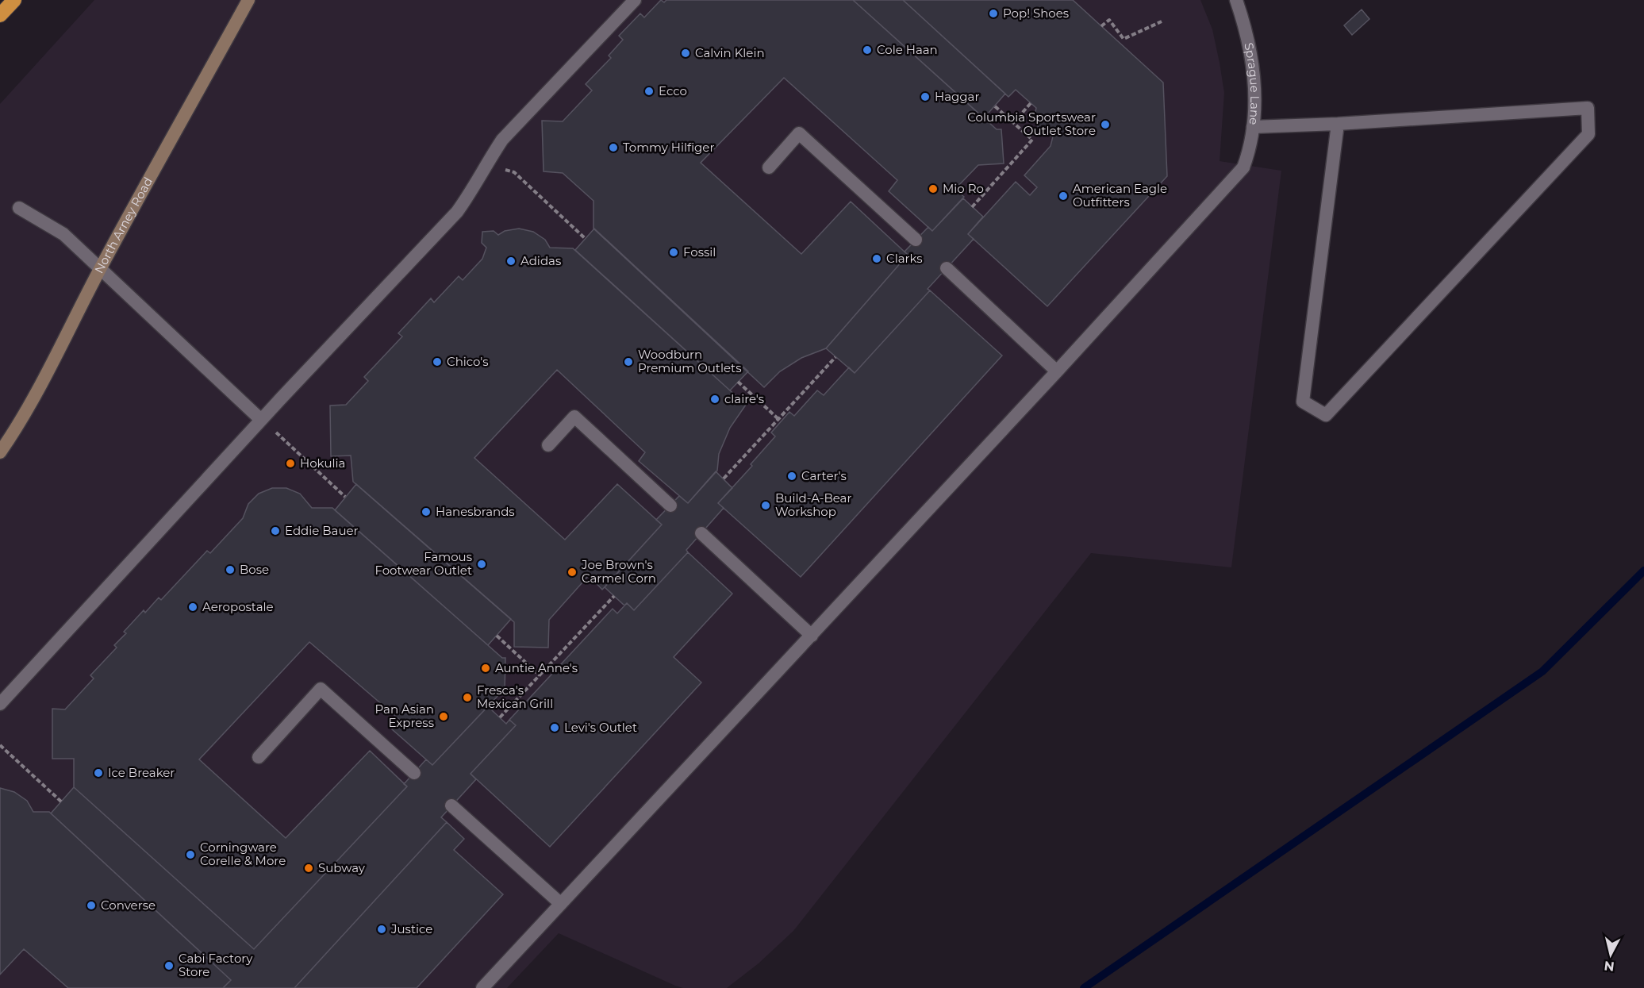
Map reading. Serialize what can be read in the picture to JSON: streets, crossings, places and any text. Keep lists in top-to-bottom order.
{
  "streets": {
    "main road": ["North Arney Road"],
    "street": ["Sprague Lane"]
  },
  "places": [
    "Pop! Shoes",
    "Cole Haan",
    "Calvin Klein",
    "Ecco",
    "Haggar",
    "Columbia Sportswear Outlet Store",
    "Tommy Hilfiger",
    "Mio Ro",
    "American Eagle Outfitters",
    "Fossil",
    "Clarks",
    "Adidas",
    "Chico's",
    "Woodburn Premium Outlets",
    "claire's",
    "Hokulia",
    "Carter's",
    "Build-A-Bear Workshop",
    "Hanesbrands",
    "Eddie Bauer",
    "Famous Footwear Outlet",
    "Bose",
    "Joe Brown's Carmel Corn",
    "Aeropostale",
    "Auntie Anne's",
    "Fresca's Mexican Grill",
    "Pan Asian Express",
    "Levi's Outlet",
    "Ice Breaker",
    "Corningware Corelle & More",
    "Subway",
    "Converse",
    "Justice",
    "Cabi Factory Store"
  ],
  "north": "bottom"
}
